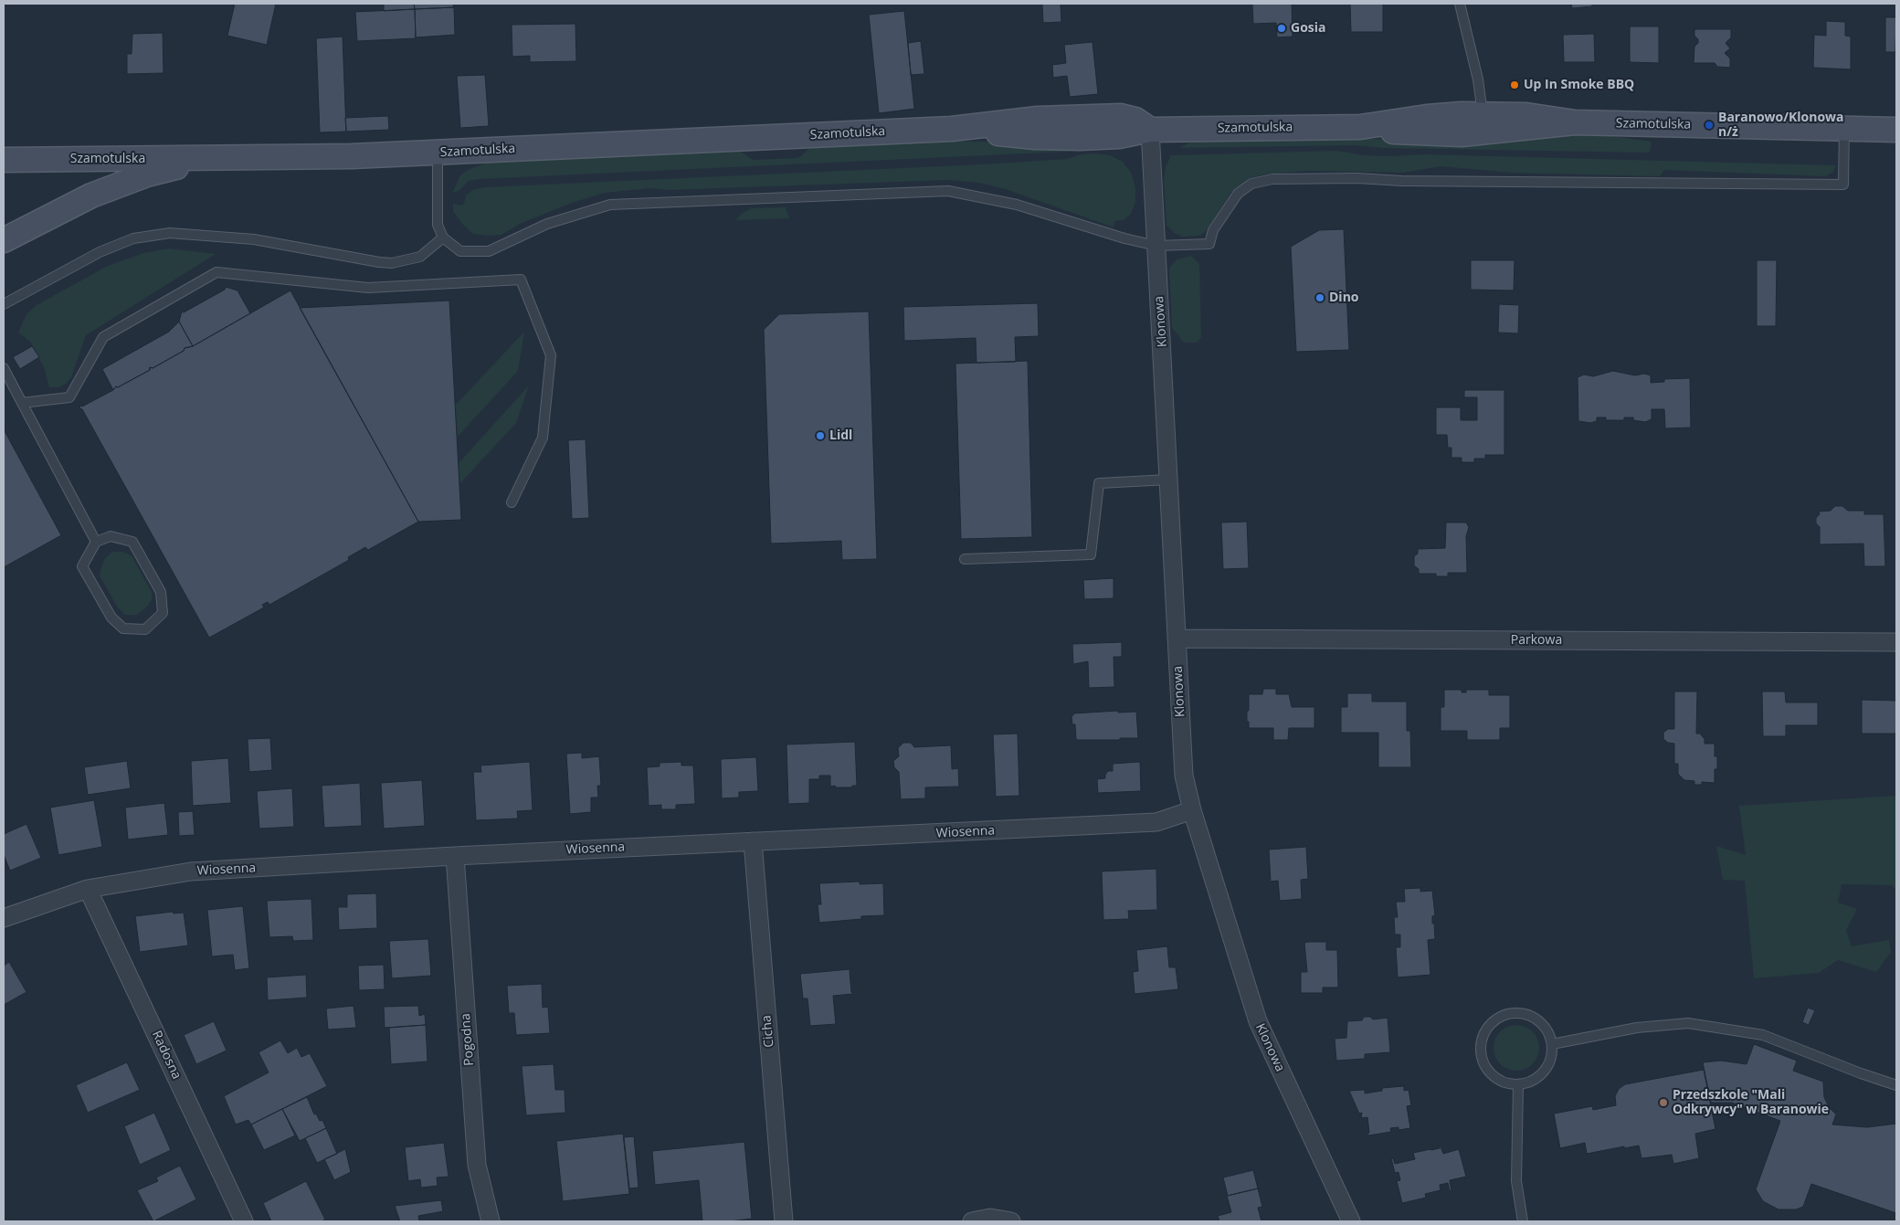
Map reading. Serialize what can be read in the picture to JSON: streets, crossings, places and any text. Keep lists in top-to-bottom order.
{
  "streets": {
    "street": [
      "Szamotulska",
      "Klonowa",
      "Parkowa",
      "Wiosenna",
      "Cicha",
      "Pogodna",
      "Radosna"
    ]
  },
  "crossings": [
    ["Szamotulska", "Klonowa"],
    ["Klonowa", "Parkowa"],
    ["Klonowa", "Wiosenna"],
    ["Wiosenna", "Cicha"],
    ["Wiosenna", "Pogodna"],
    ["Wiosenna", "Radosna"]
  ],
  "places": [
    "Gosia",
    "Up In Smoke BBQ",
    "Baranowo/Klonowa n/ż",
    "Dino",
    "Lidl",
    "Przedszkole \"Mali Odkrywcy\" w Baranowie"
  ]
}
